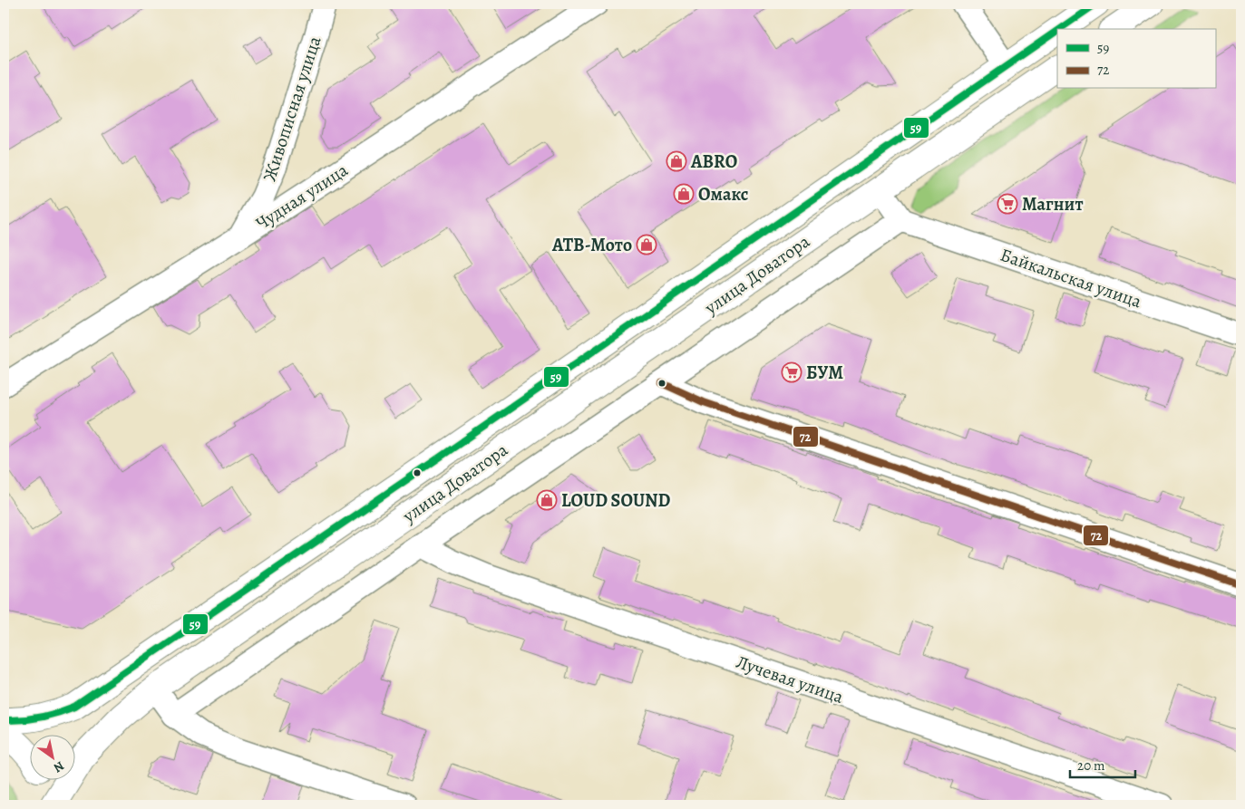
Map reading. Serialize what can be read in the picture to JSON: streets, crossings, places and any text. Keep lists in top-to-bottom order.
{
  "streets": {
    "main road": ["улица Доватора"],
    "street": [
      "Живописная улица",
      "Чудная улица",
      "Байкальская улица",
      "Лучевая улица"
    ]
  },
  "crossings": [
    ["Живописная улица", "Чудная улица"],
    ["улица Доватора", "Байкальская улица"],
    ["улица Доватора", "Лучевая улица"]
  ],
  "places": {
    "shop": [
      "ABRO",
      "Омакс",
      "АТВ-Мото",
      "LOUD SOUND"
    ],
    "supermarket": ["Магнит", "БУМ"]
  },
  "lines": ["transit line 59", "transit line 72"],
  "legend": ["59", "72"],
  "scale_bar": "20 m",
  "north": "bottom right"
}
